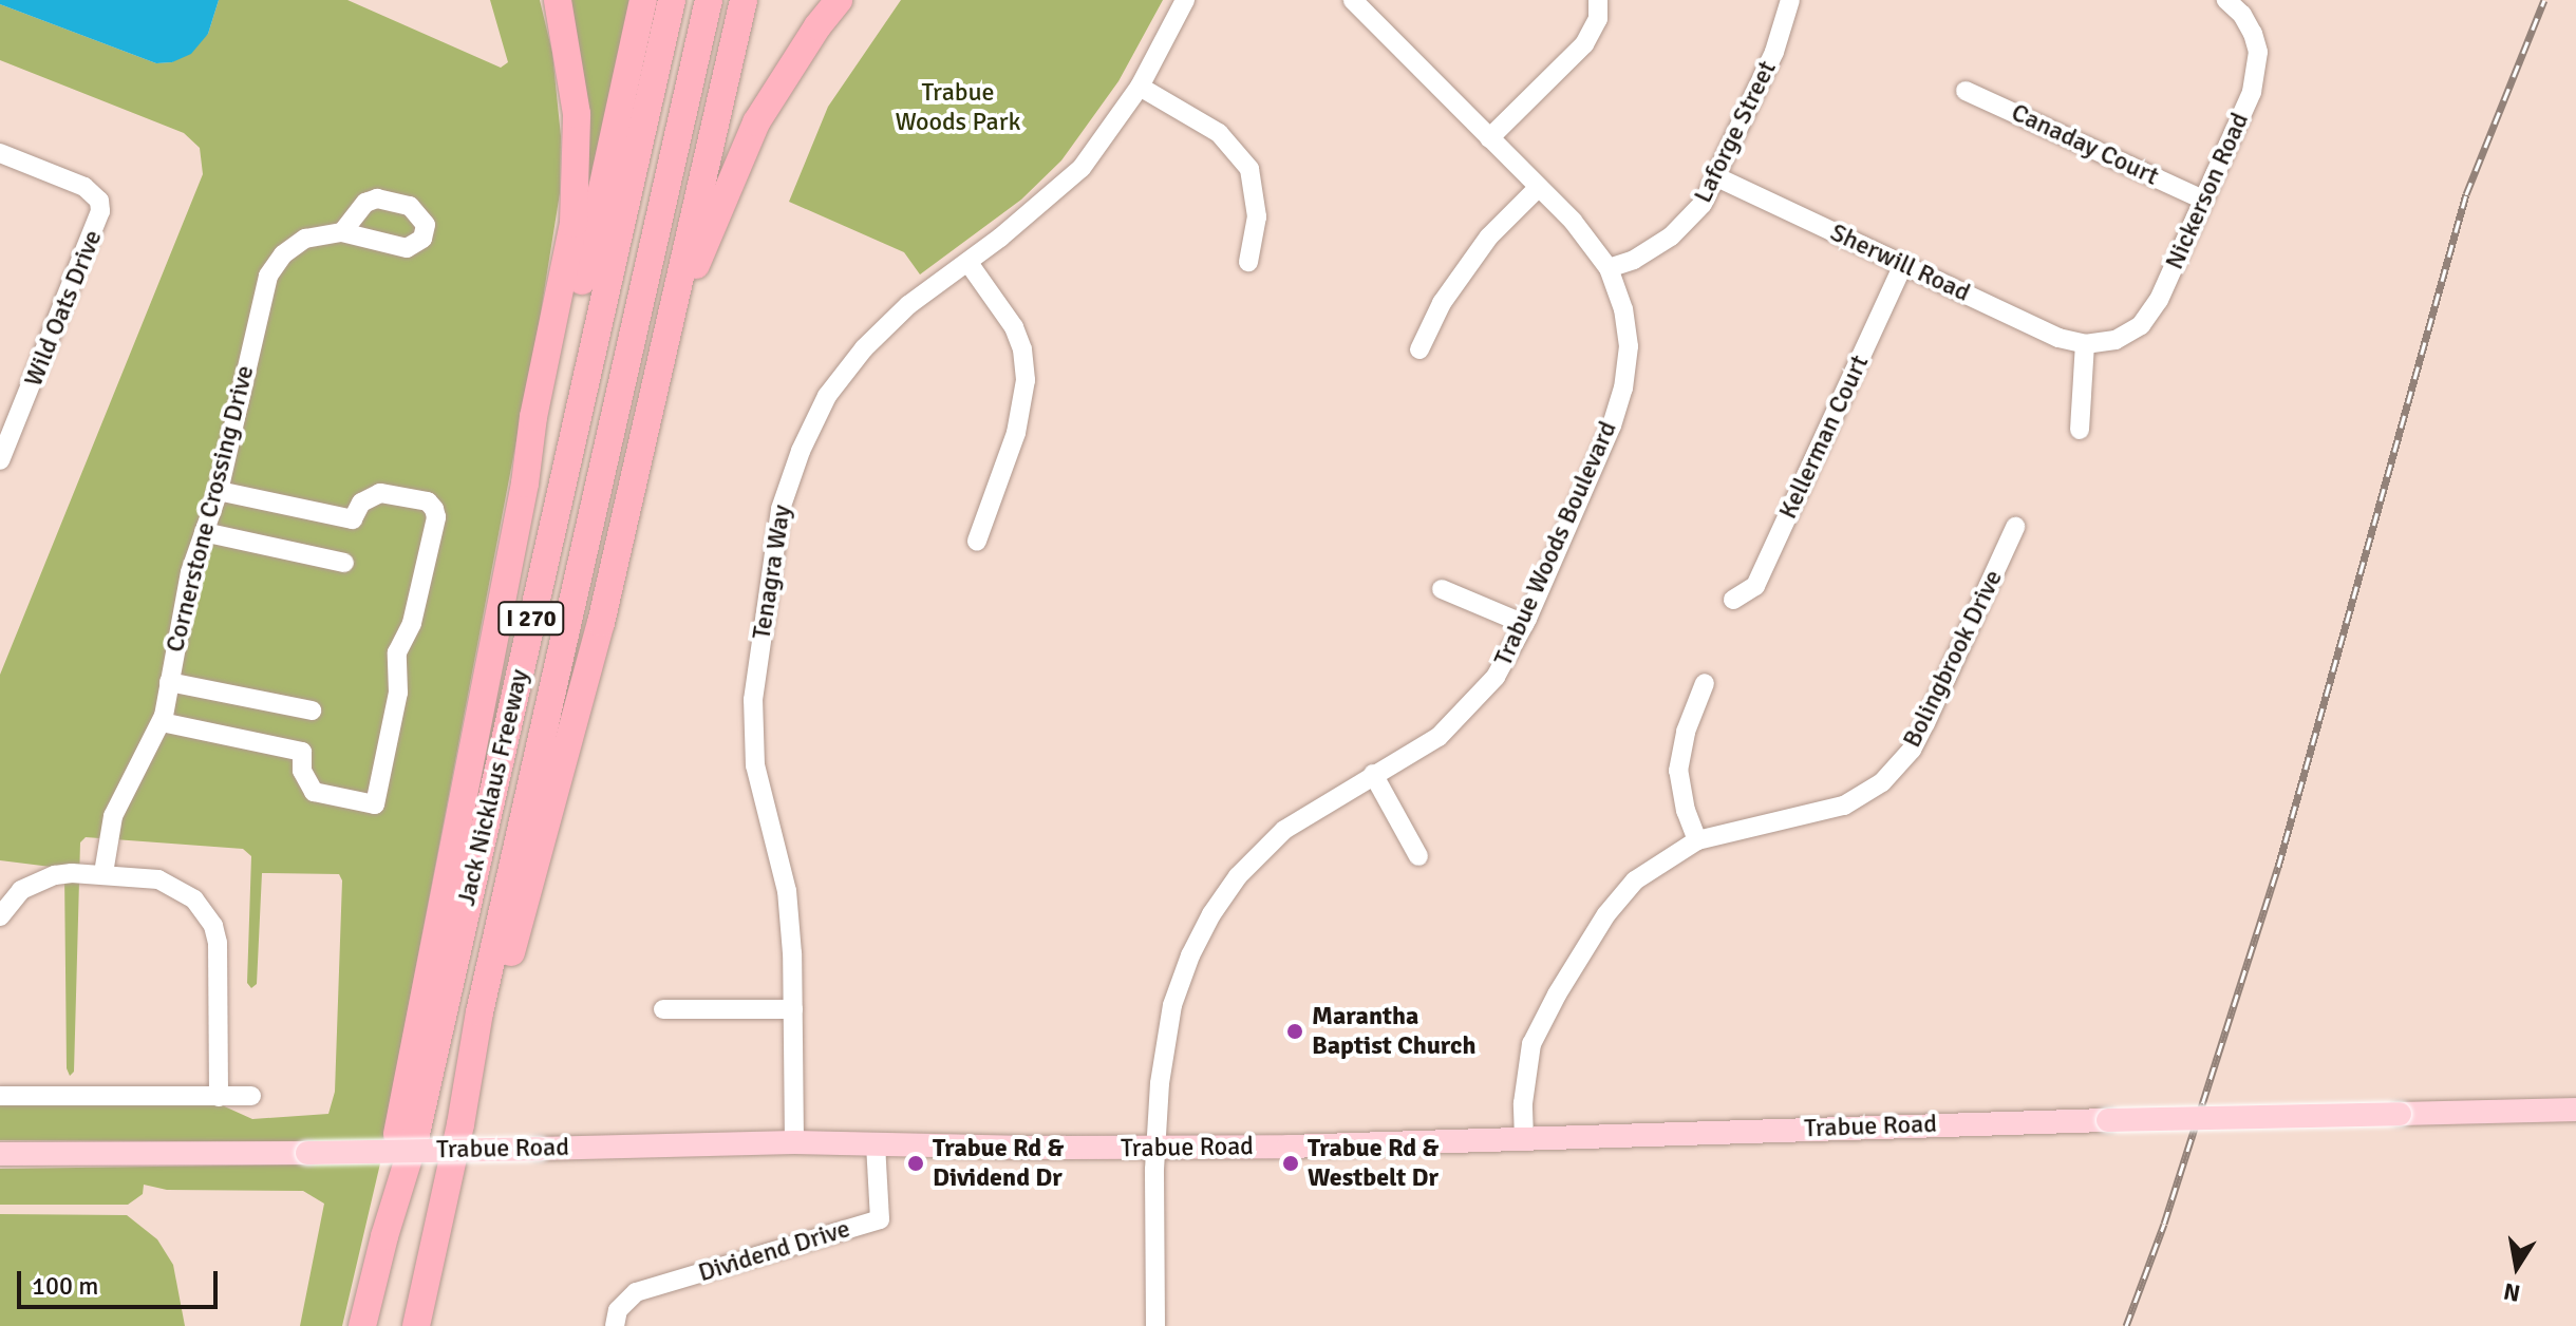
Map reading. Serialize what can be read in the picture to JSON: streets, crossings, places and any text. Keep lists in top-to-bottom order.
{
  "streets": {
    "highway": ["I 270", "Jack Nicklaus Freeway"],
    "main road": ["Trabue Road"],
    "street": [
      "Laforge Street",
      "Canaday Court",
      "Nickerson Road",
      "Sherwill Road",
      "Wild Oats Drive",
      "Kellerman Court",
      "Cornerstone Crossing Drive",
      "Trabue Woods Boulevard",
      "Tenagra Way",
      "Bolingbrook Drive",
      "Dividend Drive"
    ]
  },
  "crossings": [
    ["Laforge Street", "Sherwill Road"],
    ["Laforge Street", "Trabue Woods Boulevard"],
    ["Canaday Court", "Nickerson Road"],
    ["Nickerson Road", "Sherwill Road"],
    ["Sherwill Road", "Kellerman Court"],
    ["Trabue Woods Boulevard", "Trabue Road"],
    ["Tenagra Way", "Trabue Road"],
    ["Bolingbrook Drive", "Trabue Road"],
    ["Trabue Road", "Dividend Drive"]
  ],
  "parks": ["Trabue Woods Park"],
  "places": ["Marantha Baptist Church", "Trabue Rd & Dividend Dr", "Trabue Rd & Westbelt Dr"],
  "scale_bar": "100 m",
  "north": "bottom"
}
